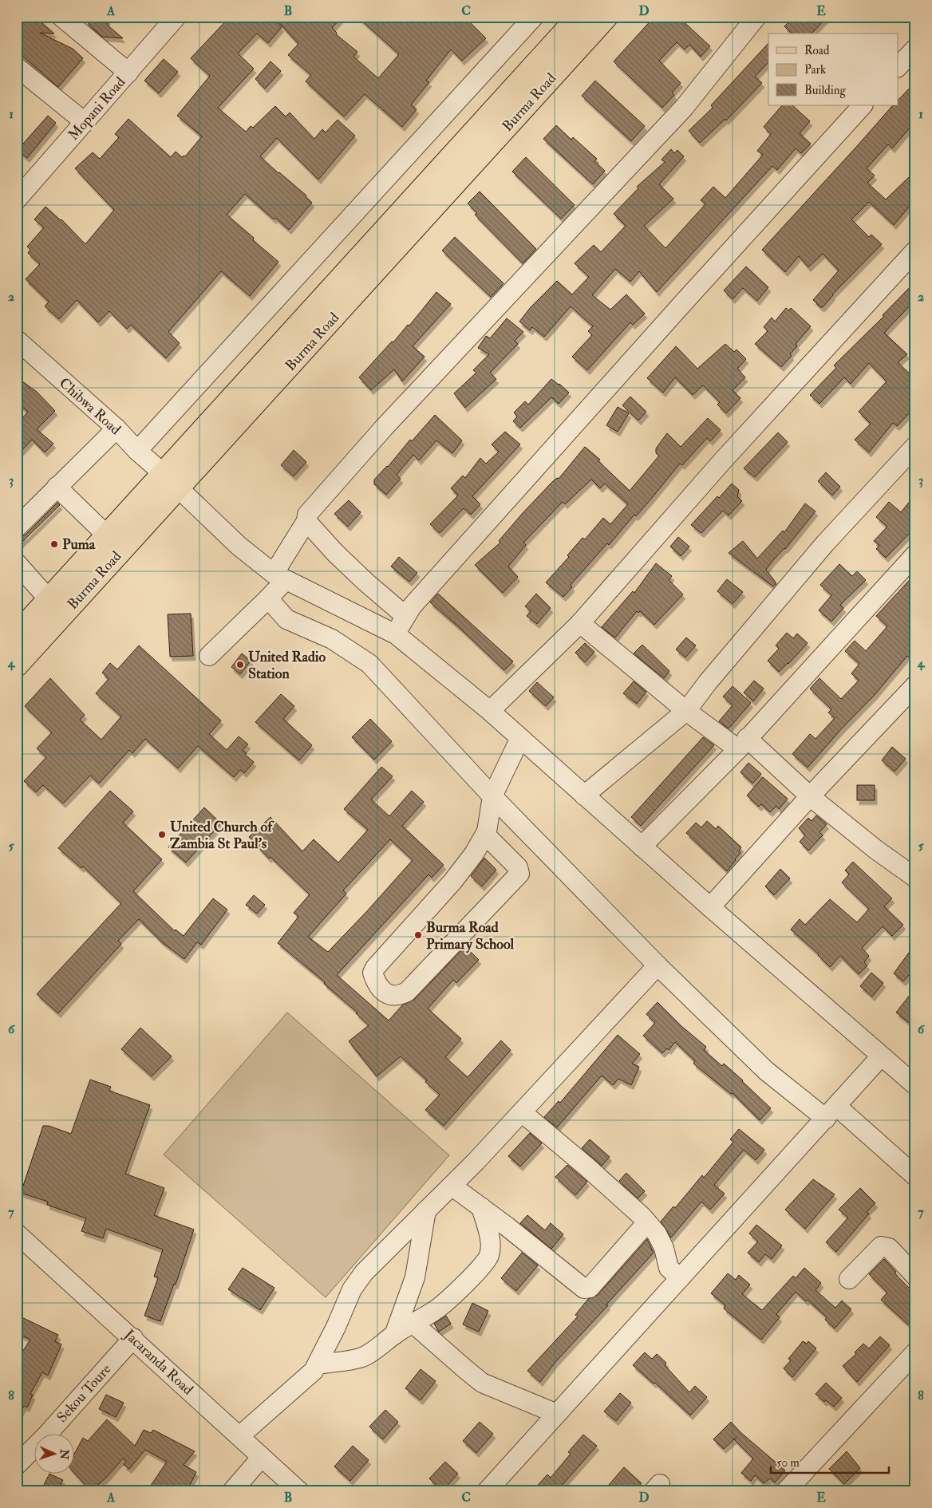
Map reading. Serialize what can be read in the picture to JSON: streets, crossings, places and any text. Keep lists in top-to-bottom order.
{
  "streets": {
    "main road": ["Burma Road"],
    "street": [
      "Mopani Road",
      "Chibwa Road",
      "Jacaranda Road",
      "Sekou Toure"
    ]
  },
  "crossings": [
    ["Burma Road", "Chibwa Road"],
    ["Jacaranda Road", "Sekou Toure"]
  ],
  "places": [
    "Puma",
    "United Radio Station",
    "United Church of Zambia St Paul's",
    "Burma Road Primary School"
  ],
  "legend": ["Road", "Park", "Building"],
  "scale_bar": "50 m",
  "north": "right",
  "grid": {
    "columns": [
      "A",
      "B",
      "C",
      "D",
      "E"
    ],
    "rows": [
      "1",
      "2",
      "3",
      "4",
      "5",
      "6",
      "7",
      "8"
    ]
  }
}
